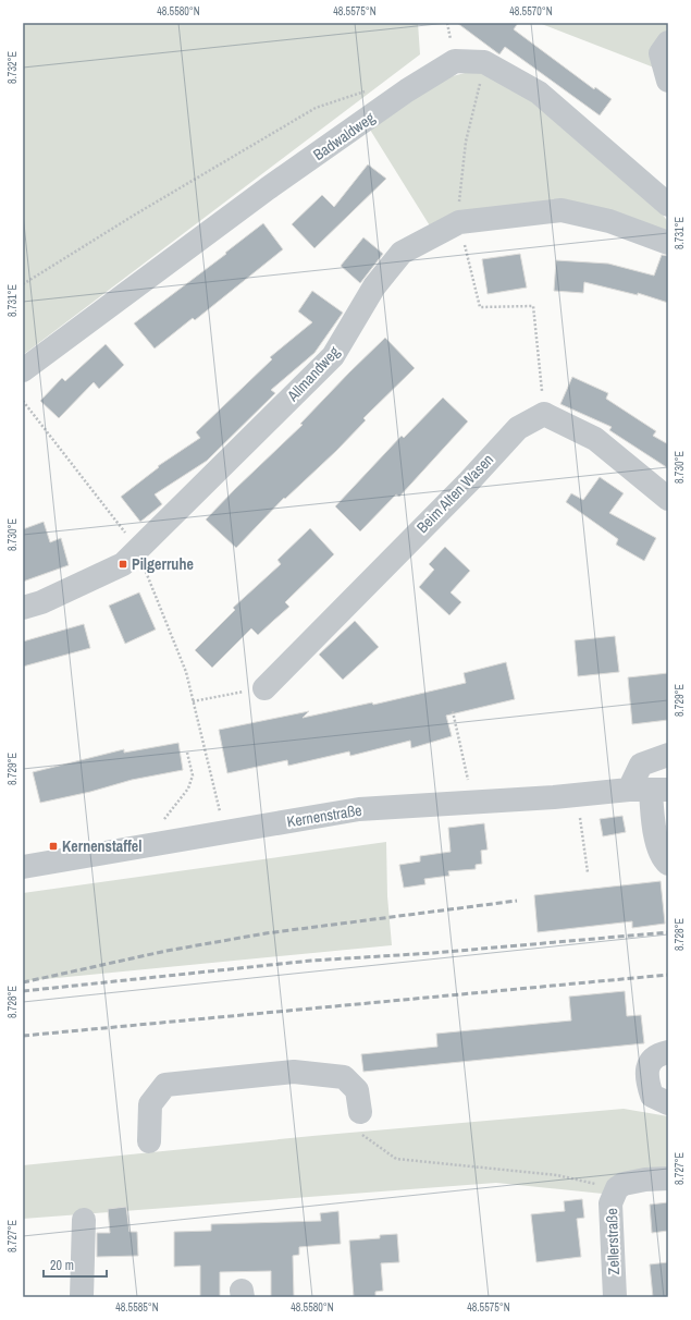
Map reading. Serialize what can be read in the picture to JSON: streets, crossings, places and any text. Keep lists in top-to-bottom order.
{
  "streets": {
    "street": [
      "Badwaldweg",
      "Allmandweg",
      "Beim Alten Wasen",
      "Kernenstraße",
      "Zellerstraße"
    ]
  },
  "places": {
    "transit": ["Pilgerruhe", "Kernenstaffel"]
  },
  "scale_bar": "20 m",
  "coordinates": [
    "48.5580°N",
    "48.5575°N",
    "48.5570°N",
    "8.732°E",
    "8.731°E",
    "8.730°E",
    "8.729°E",
    "8.728°E",
    "8.727°E",
    "48.5585°N"
  ]
}
